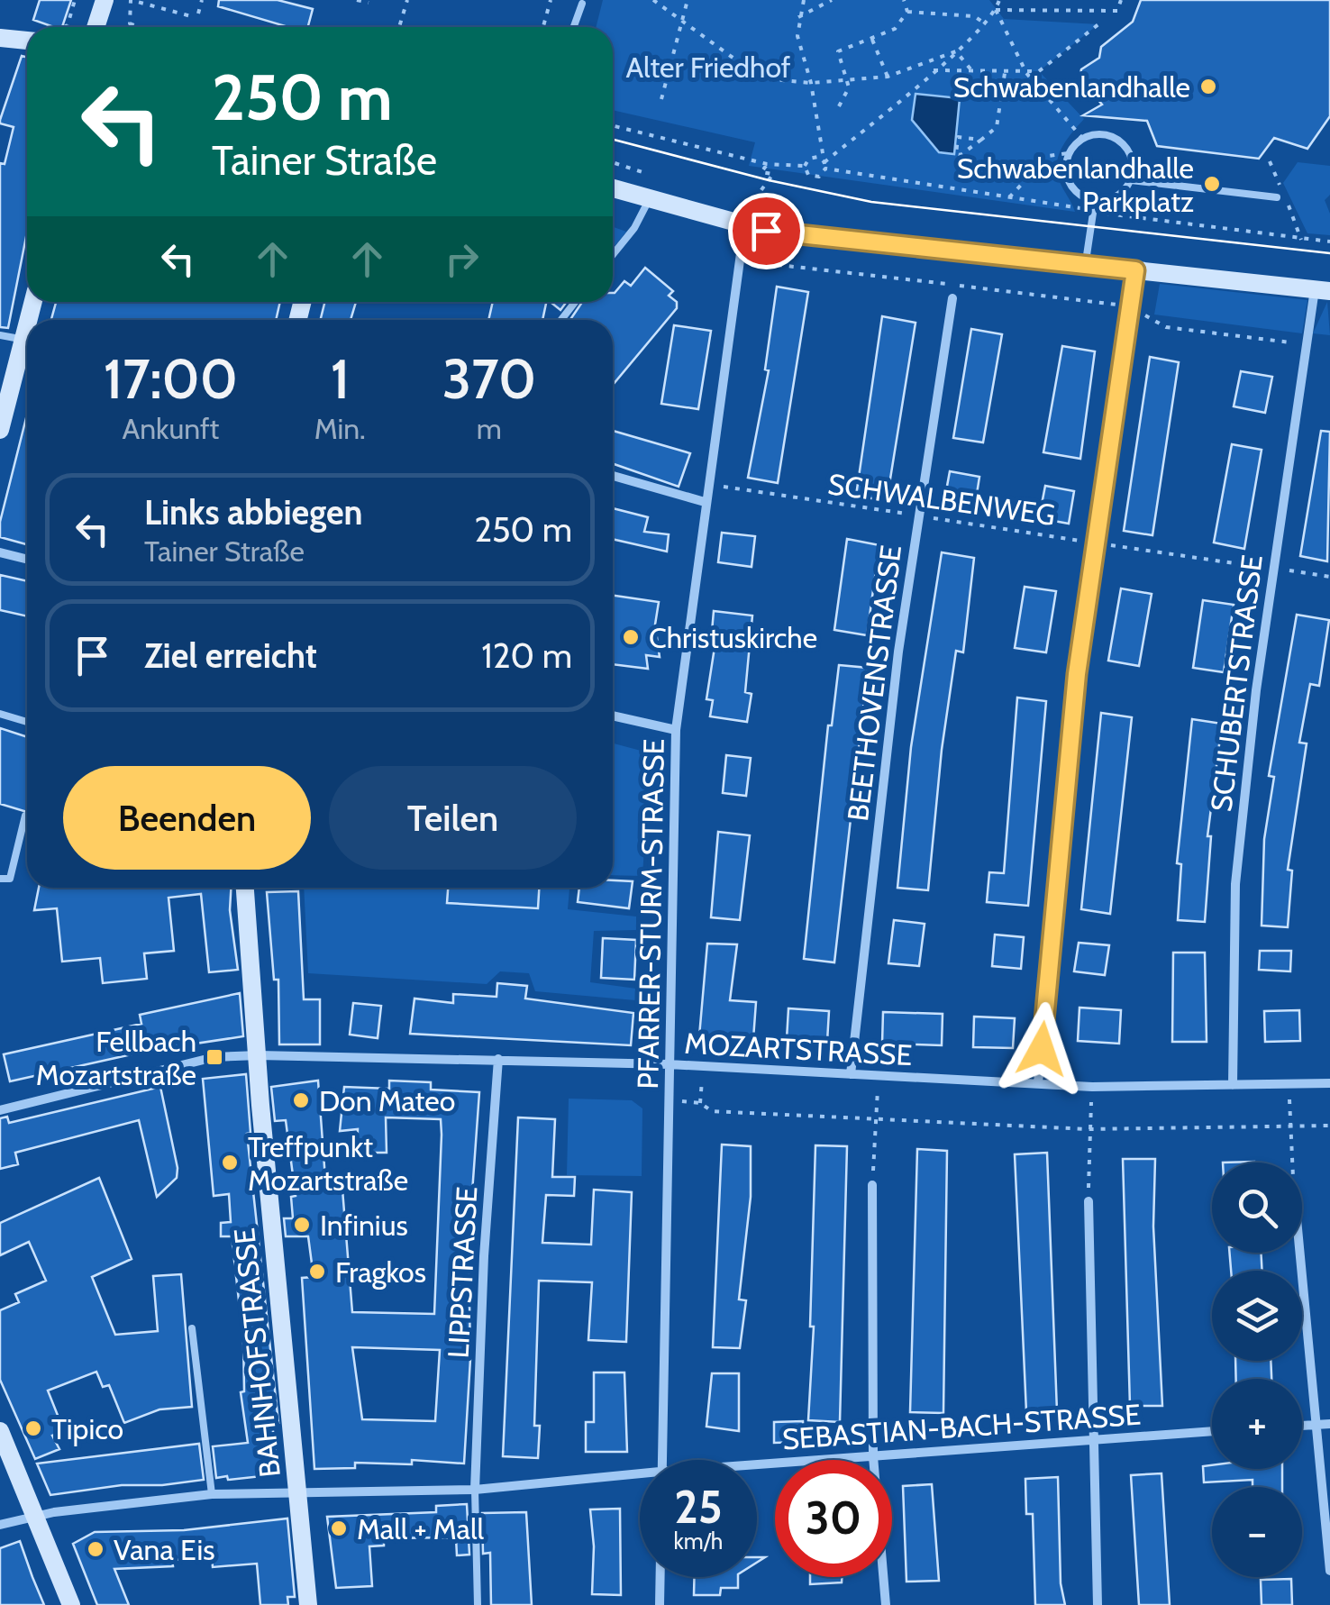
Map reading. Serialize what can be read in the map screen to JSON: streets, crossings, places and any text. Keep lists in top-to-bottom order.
{
  "streets": {
    "street": [
      "BEETHOVENSTRASSE",
      "SCHUBERTSTRASSE",
      "PFARRER-STURM-STRASSE",
      "MOZARTSTRASSE",
      "LIPPSTRASSE",
      "BAHNHOFSTRASSE",
      "SEBASTIAN-BACH-STRASSE"
    ],
    "path": ["SCHWALBENWEG"]
  },
  "crossings": [
    ["SCHWALBENWEG", "BEETHOVENSTRASSE"],
    ["SCHWALBENWEG", "SCHUBERTSTRASSE"],
    ["SCHWALBENWEG", "PFARRER-STURM-STRASSE"],
    ["BEETHOVENSTRASSE", "MOZARTSTRASSE"],
    ["SCHUBERTSTRASSE", "MOZARTSTRASSE"],
    ["PFARRER-STURM-STRASSE", "MOZARTSTRASSE"],
    ["MOZARTSTRASSE", "LIPPSTRASSE"],
    ["MOZARTSTRASSE", "BAHNHOFSTRASSE"],
    ["LIPPSTRASSE", "SEBASTIAN-BACH-STRASSE"],
    ["BAHNHOFSTRASSE", "SEBASTIAN-BACH-STRASSE"]
  ],
  "parks": ["Alter Friedhof"],
  "places": {
    "other": [
      "Schwabenlandhalle",
      "Schwabenlandhalle Parkplatz",
      "Christuskirche",
      "Don Mateo",
      "Treffpunkt Mozartstraße",
      "Infinius",
      "Fragkos",
      "Tipico",
      "Mall + Mall",
      "Vana Eis"
    ],
    "transit": ["Fellbach Mozartstraße"]
  },
  "page": {
    "turn": ["250 m", "Tainer Straße"],
    "eta": [
      "17:00",
      "Ankunft",
      "1",
      "Min.",
      "370",
      "m"
    ],
    "list": [
      {
        "name": "Links abbiegen",
        "note": "Tainer Straße",
        "value": "250 m"
      },
      {
        "name": "Ziel erreicht",
        "value": "120 m"
      }
    ],
    "buttons": ["Beenden", "Teilen"],
    "map_buttons": ["+", "−"],
    "speed": "25 km/h",
    "limit": "30"
  }
}
